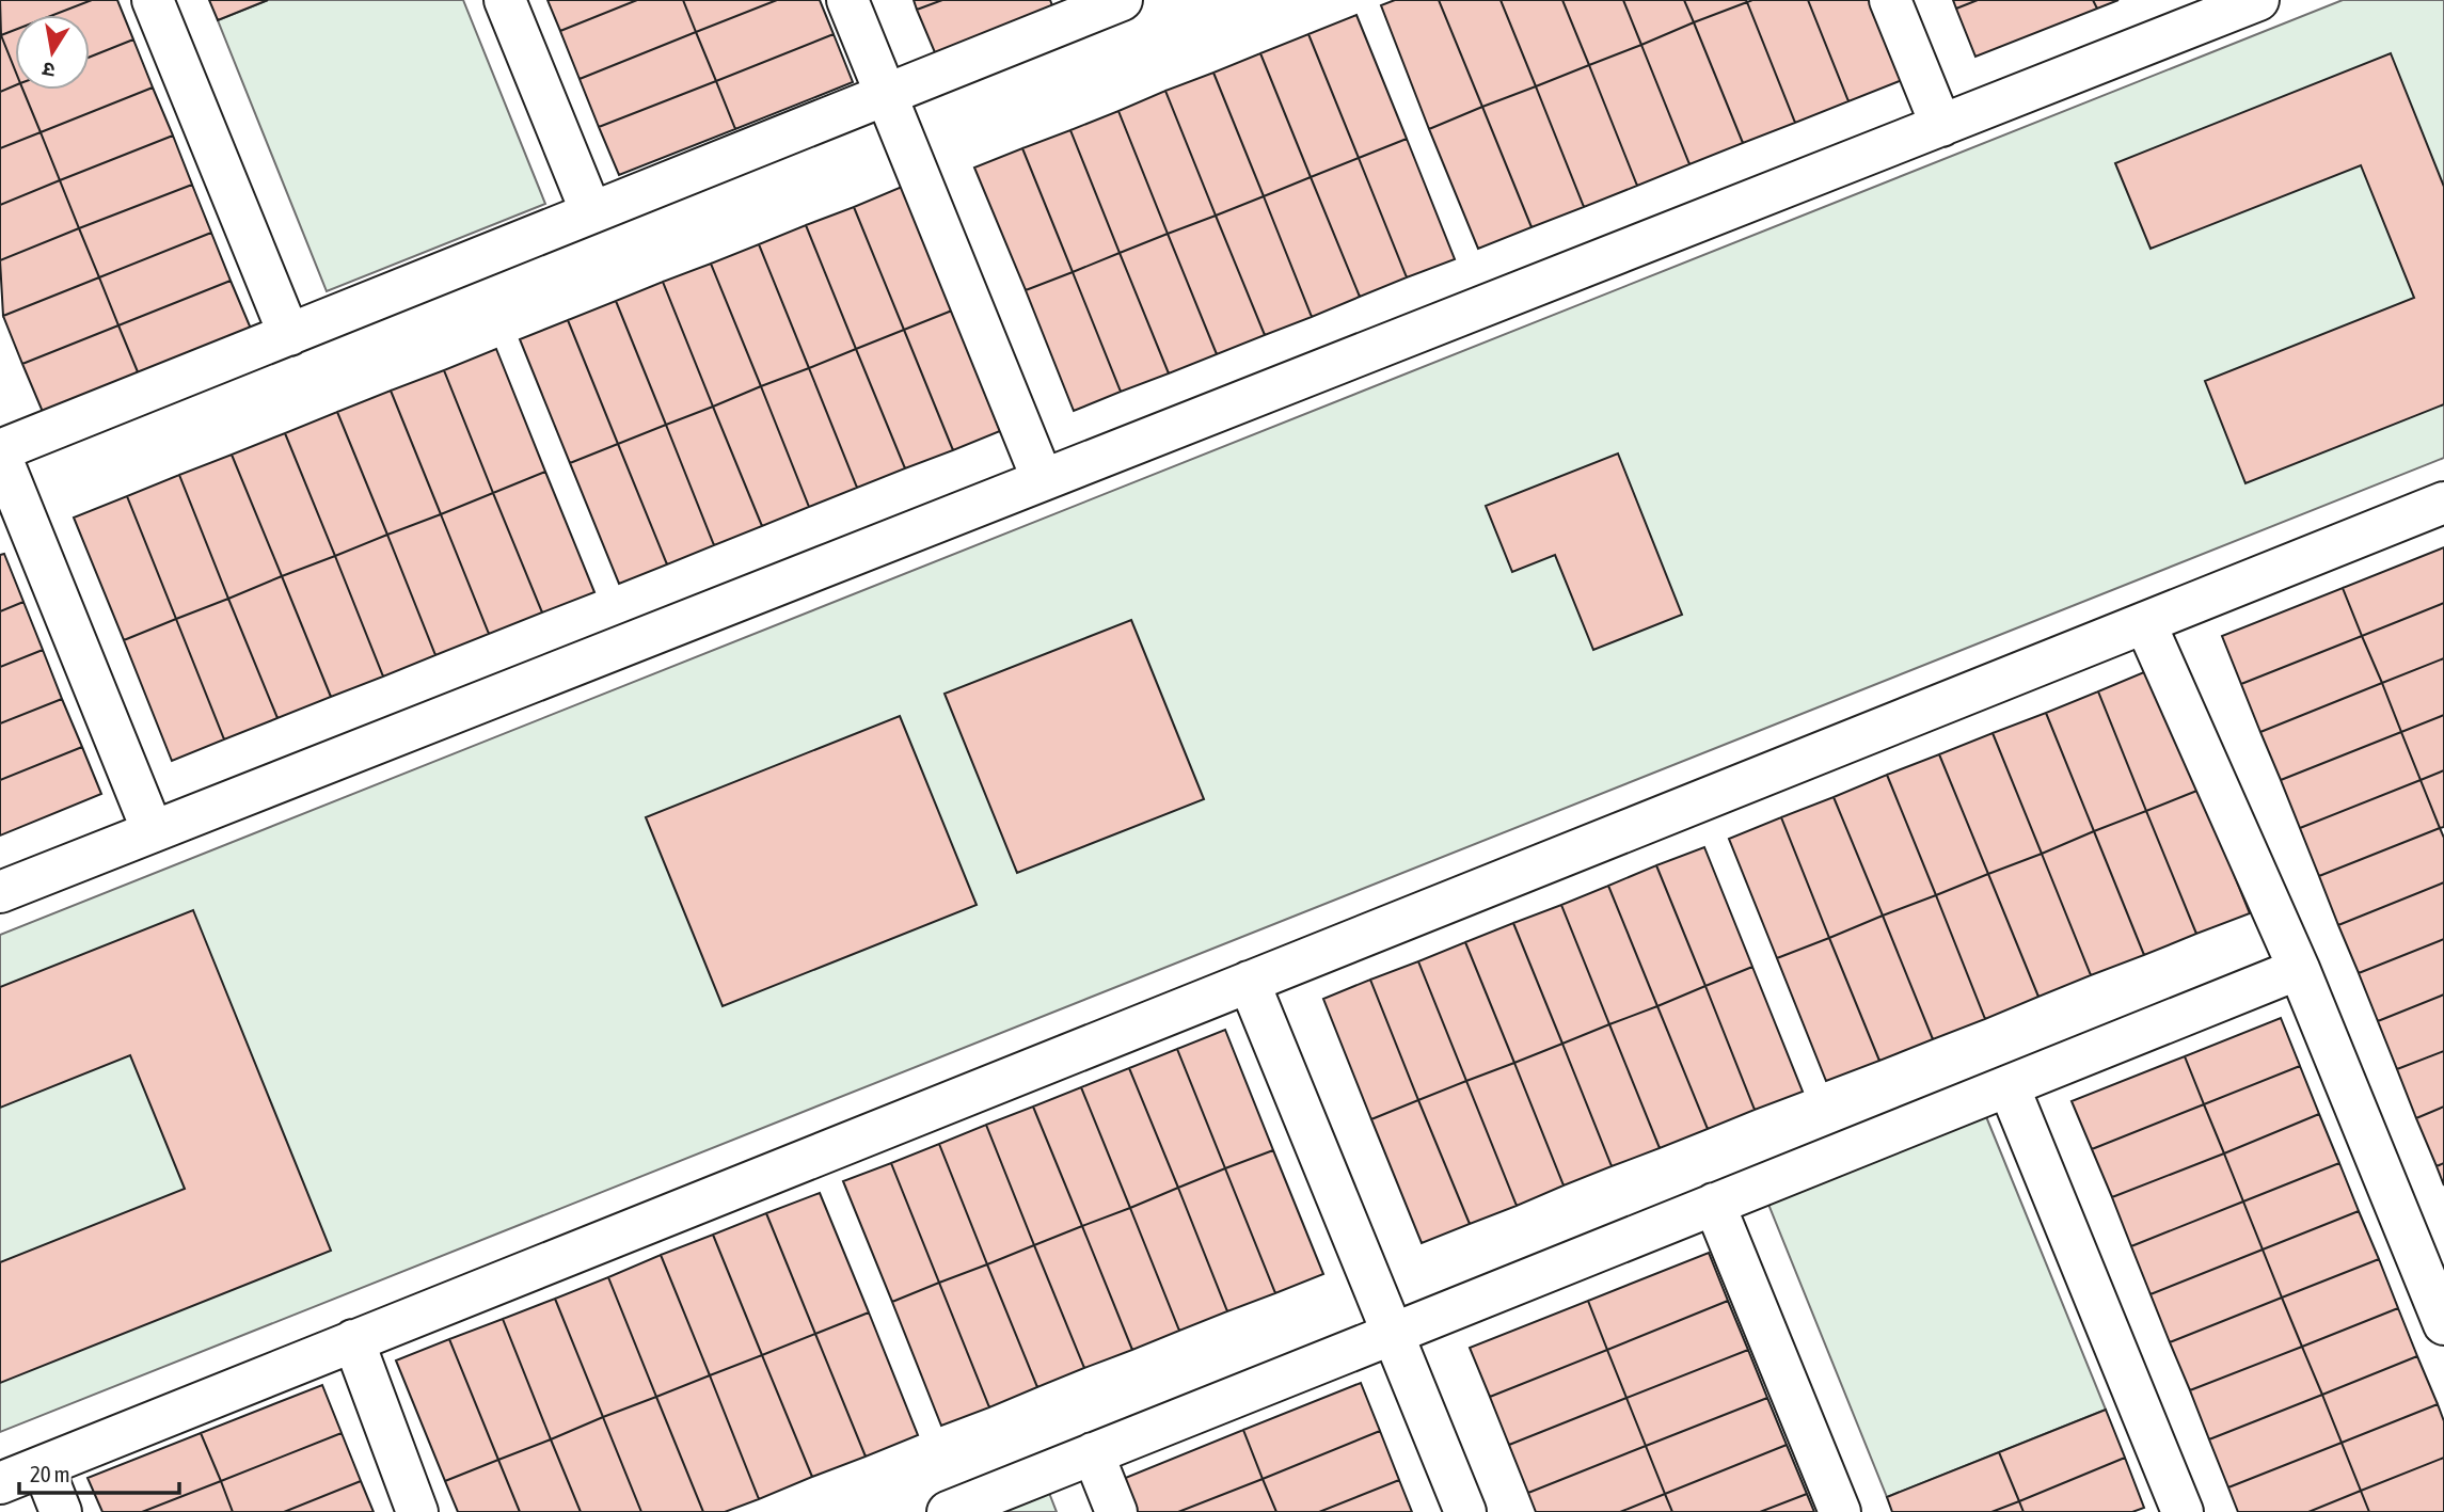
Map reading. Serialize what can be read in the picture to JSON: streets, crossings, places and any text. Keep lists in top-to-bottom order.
{
  "scale_bar": "20 m",
  "north": "bottom"
}
